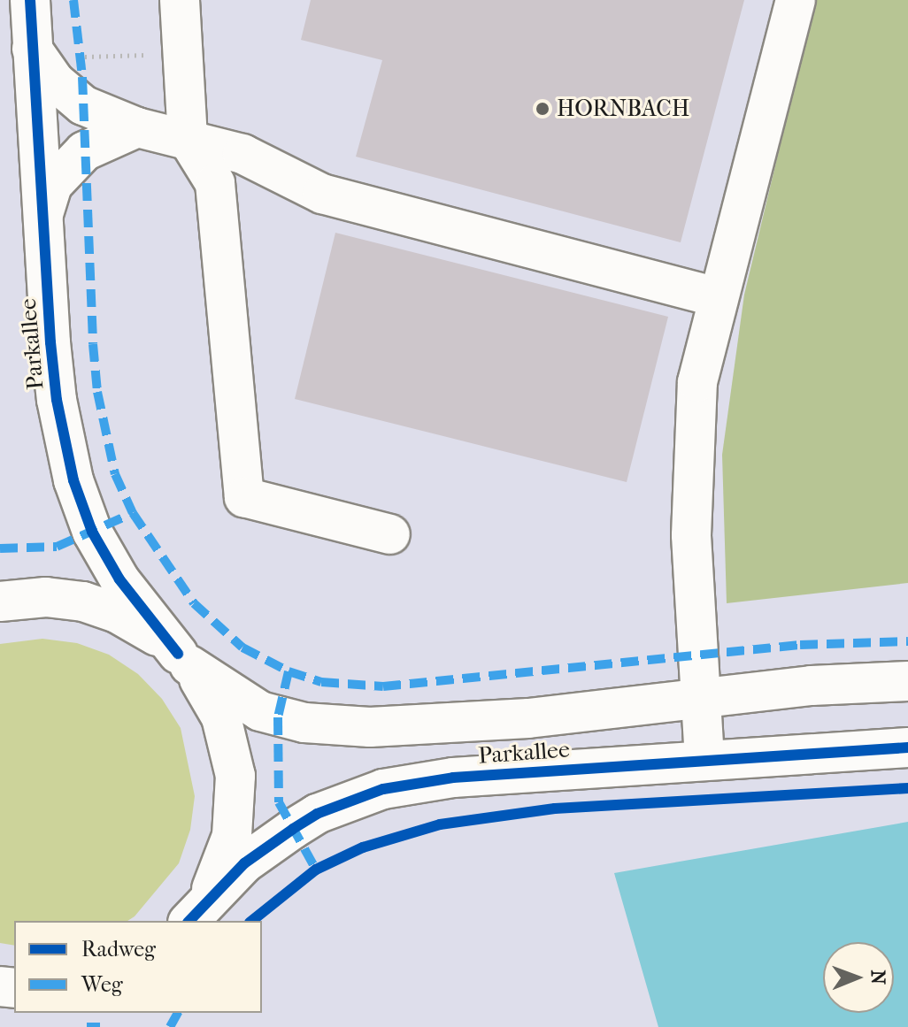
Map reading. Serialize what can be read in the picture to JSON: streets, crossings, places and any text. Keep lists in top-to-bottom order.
{
  "streets": {
    "street": ["Parkallee"]
  },
  "places": ["HORNBACH"],
  "legend": ["Radweg", "Weg"],
  "north": "right"
}
